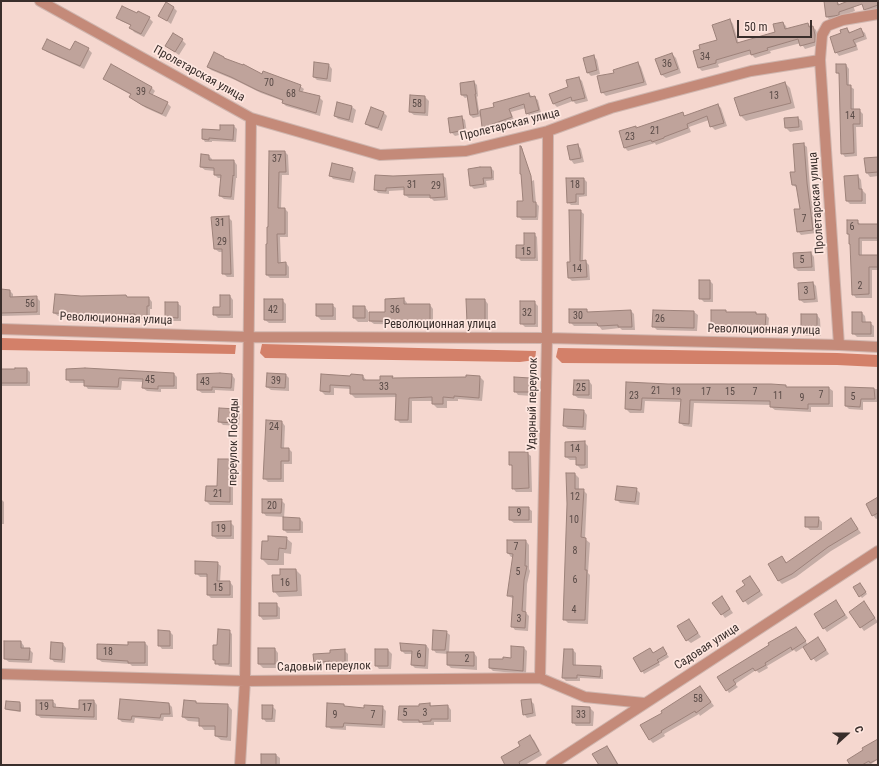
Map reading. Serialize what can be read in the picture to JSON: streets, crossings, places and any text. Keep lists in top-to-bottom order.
{
  "streets": {
    "street": [
      "Пролетарская улица",
      "Революционная улица",
      "Ударный переулок",
      "переулок Победы",
      "Садовая улица",
      "Садовый переулок"
    ]
  },
  "crossings": [
    ["Пролетарская улица", "Революционная улица"],
    ["Пролетарская улица", "Ударный переулок"],
    ["Пролетарская улица", "переулок Победы"],
    ["Революционная улица", "Ударный переулок"],
    ["Революционная улица", "переулок Победы"],
    ["Ударный переулок", "Садовый переулок"],
    ["переулок Победы", "Садовый переулок"],
    ["Садовая улица", "Садовый переулок"]
  ],
  "house_numbers": [
    "34",
    "36",
    "70",
    "39",
    "68",
    "13",
    "58",
    "14",
    "21",
    "23",
    "37",
    "31",
    "18",
    "29",
    "7",
    "31",
    "6",
    "29",
    "15",
    "5",
    "14",
    "2",
    "3",
    "56",
    "42",
    "36",
    "32",
    "30",
    "26",
    "45",
    "39",
    "43",
    "33",
    "25",
    "21",
    "19",
    "17",
    "15",
    "7",
    "7",
    "23",
    "11",
    "5",
    "9",
    "24",
    "14",
    "21",
    "12",
    "20",
    "9",
    "10",
    "19",
    "7",
    "8",
    "5",
    "6",
    "16",
    "15",
    "4",
    "3",
    "18",
    "6",
    "2",
    "58",
    "19",
    "17",
    "5",
    "3",
    "9",
    "7",
    "33"
  ],
  "scale_bar": "50 m",
  "north": "right"
}
